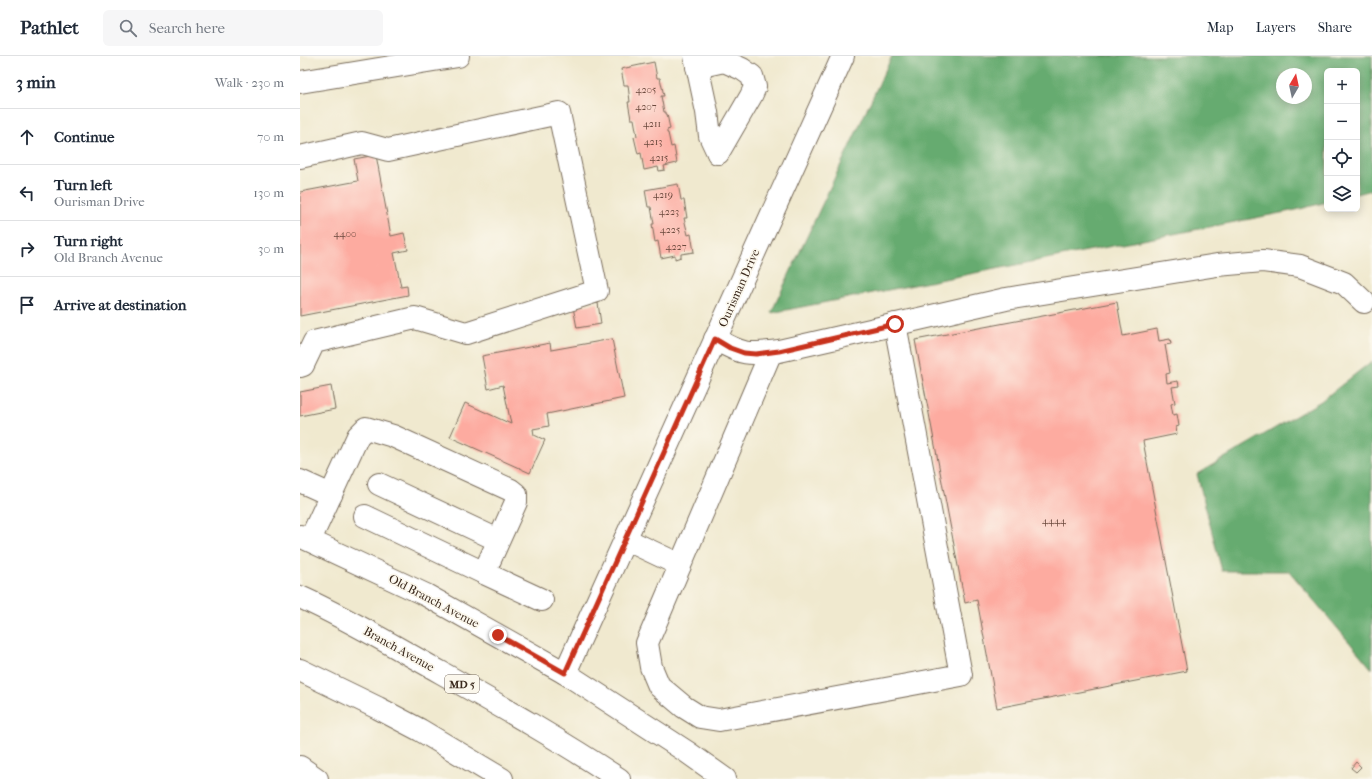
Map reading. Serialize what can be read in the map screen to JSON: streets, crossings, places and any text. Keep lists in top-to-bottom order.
{
  "streets": {
    "main road": [
      "Ourisman Drive",
      "Old Branch Avenue",
      "Branch Avenue",
      "MD 5"
    ]
  },
  "crossings": [
    ["Ourisman Drive", "Old Branch Avenue"]
  ],
  "house_numbers": [
    "4205",
    "4207",
    "4211",
    "4213",
    "4215",
    "4219",
    "4223",
    "4225",
    "4400",
    "4227",
    "4444"
  ],
  "north": "top",
  "page": {
    "header": "Pathlet",
    "search": "Search here",
    "nav": ["Map", "Layers", "Share"],
    "heading": ["3 min", "Walk · 230 m"],
    "map_buttons": ["+", "−"],
    "list": [
      ["Continue", "70 m"],
      ["Turn left", "Ourisman Drive", "130 m"],
      ["Turn right", "Old Branch Avenue", "30 m"],
      "Arrive at destination"
    ]
  }
}
